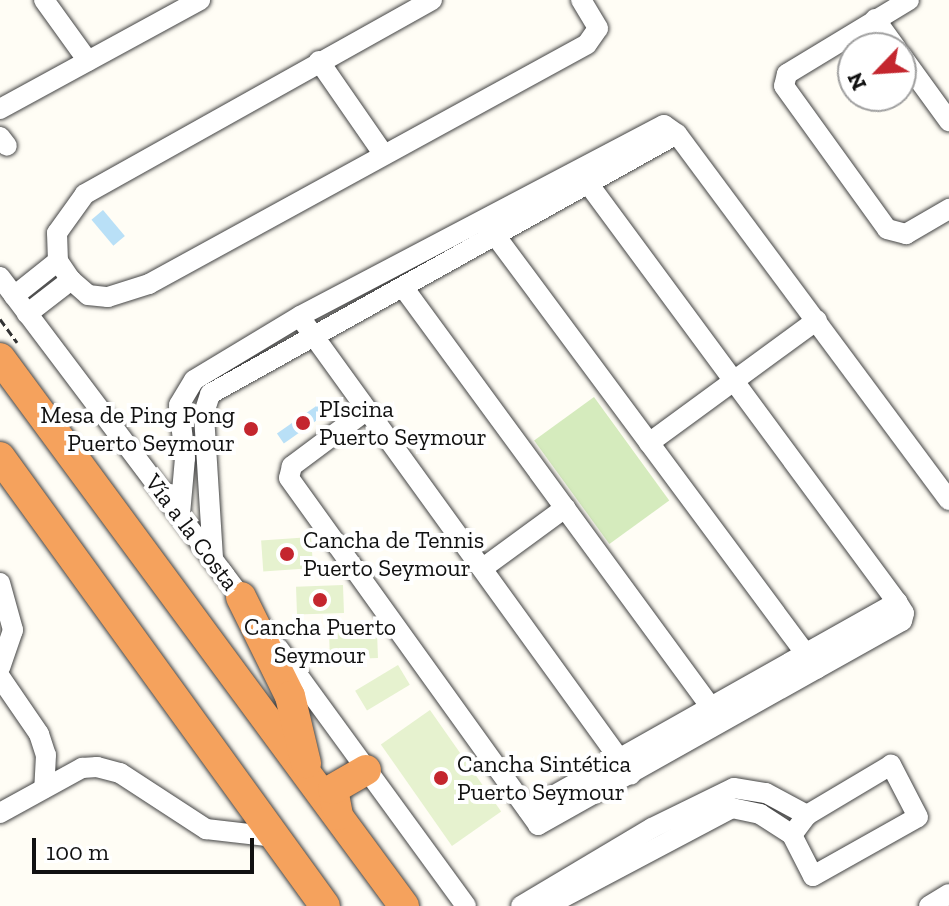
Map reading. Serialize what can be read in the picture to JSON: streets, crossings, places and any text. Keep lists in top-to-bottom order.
{
  "streets": {
    "street": ["Vía a la Costa"]
  },
  "places": [
    "PIscina Puerto Seymour",
    "Mesa de Ping Pong Puerto Seymour",
    "Cancha de Tennis Puerto Seymour",
    "Cancha Puerto Seymour",
    "Cancha Sintética Puerto Seymour"
  ],
  "scale_bar": "100 m",
  "north": "bottom left"
}
